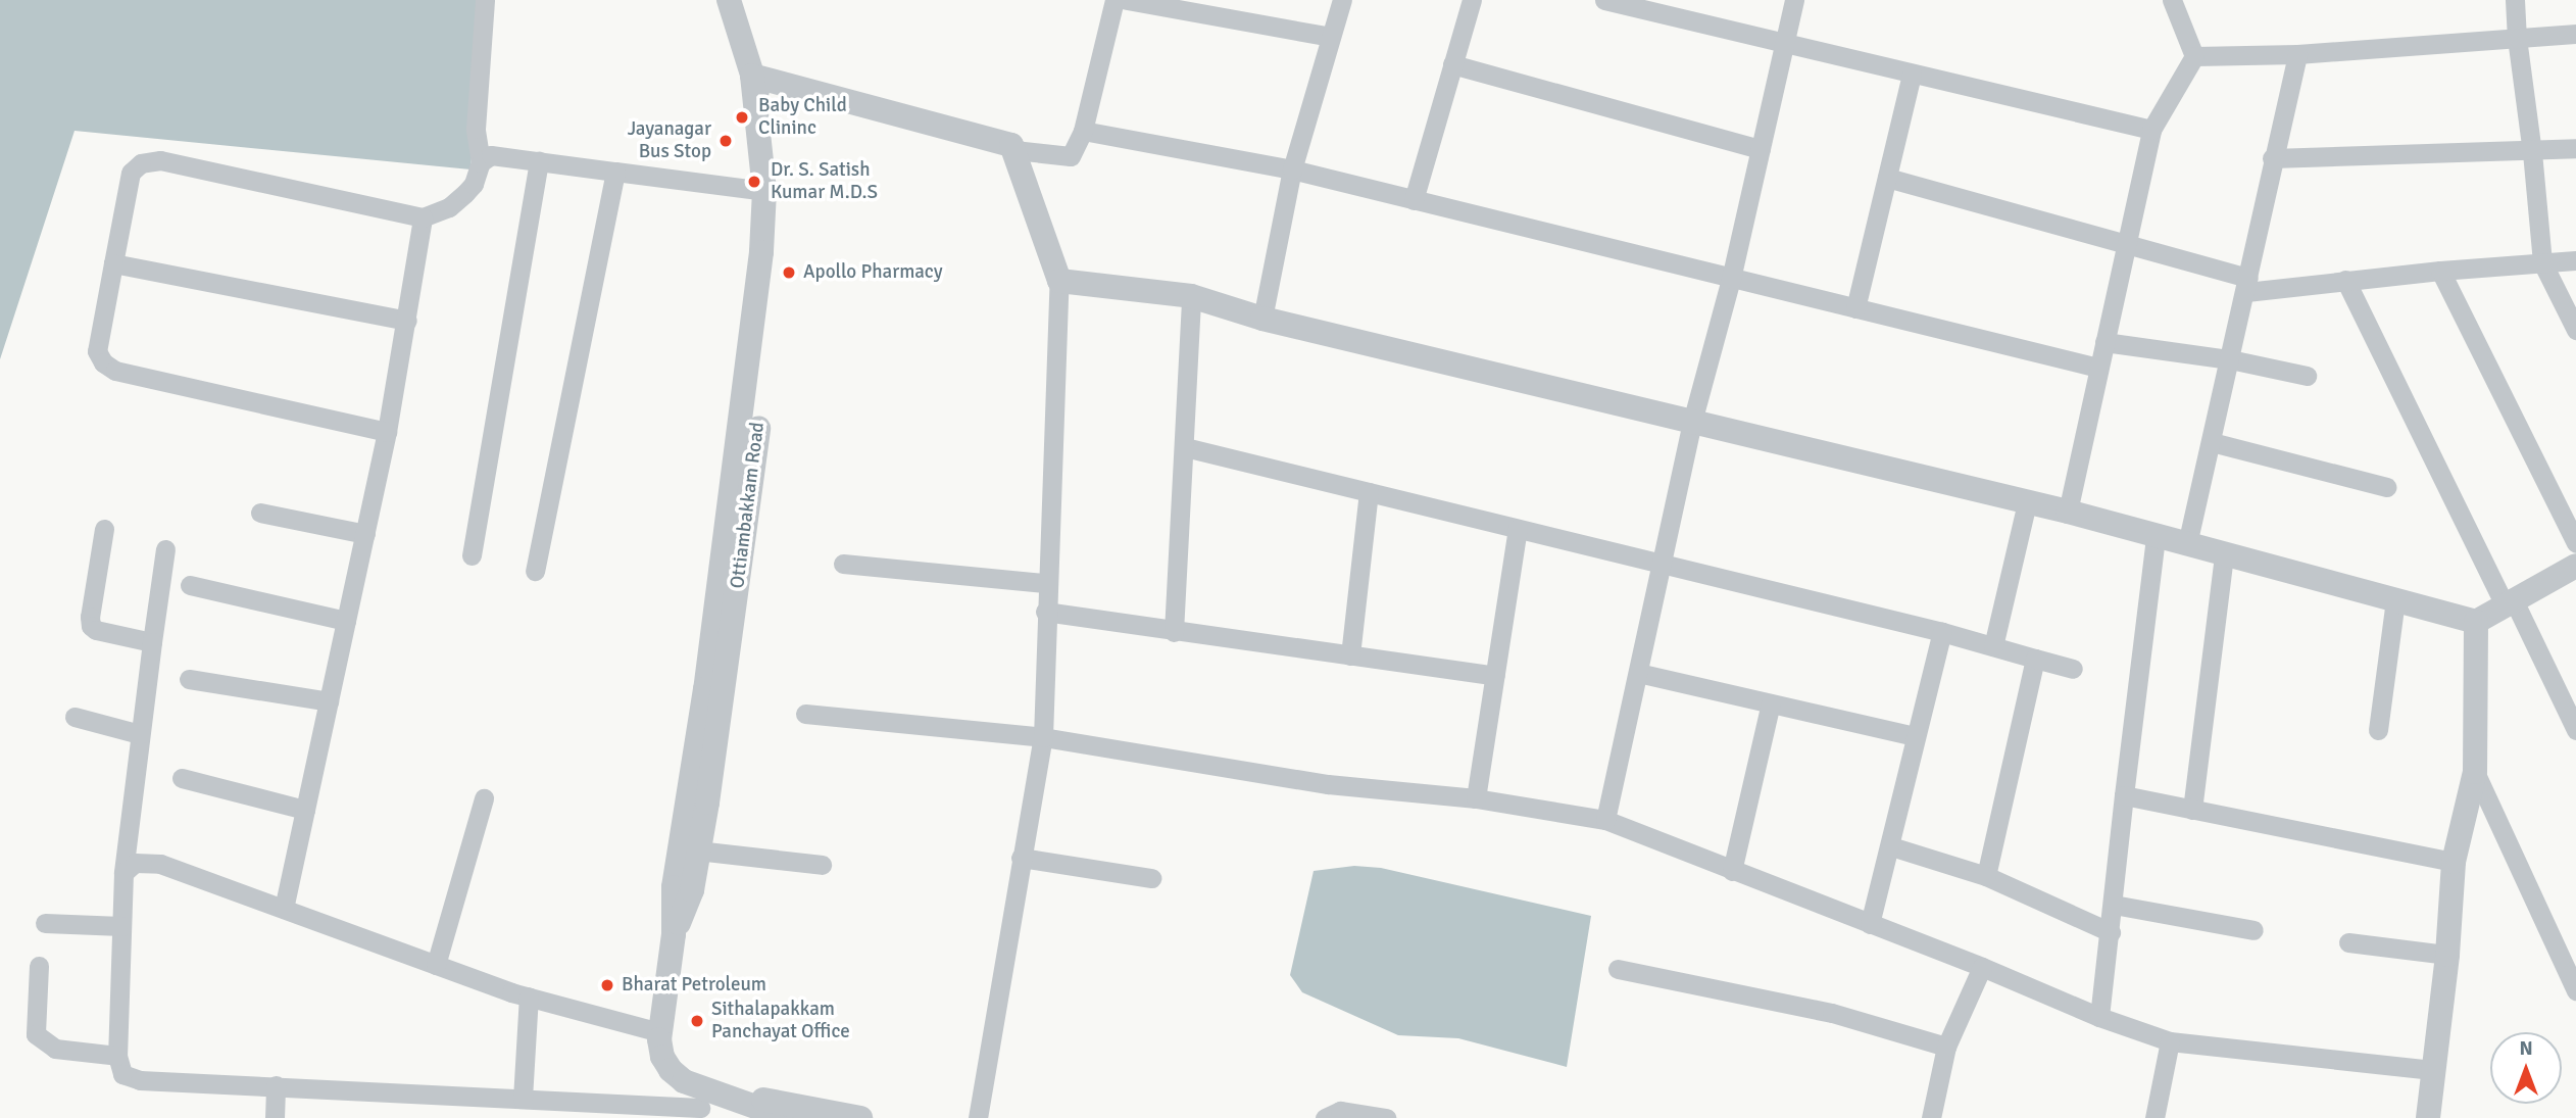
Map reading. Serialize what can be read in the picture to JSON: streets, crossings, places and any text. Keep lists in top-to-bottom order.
{
  "streets": {
    "street": ["Ottiambakkam Road"]
  },
  "places": [
    "Baby Child Clininc",
    "Jayanagar Bus Stop",
    "Dr. S. Satish Kumar M.D.S",
    "Apollo Pharmacy",
    "Bharat Petroleum",
    "Sithalapakkam Panchayat Office"
  ],
  "north": "top"
}
